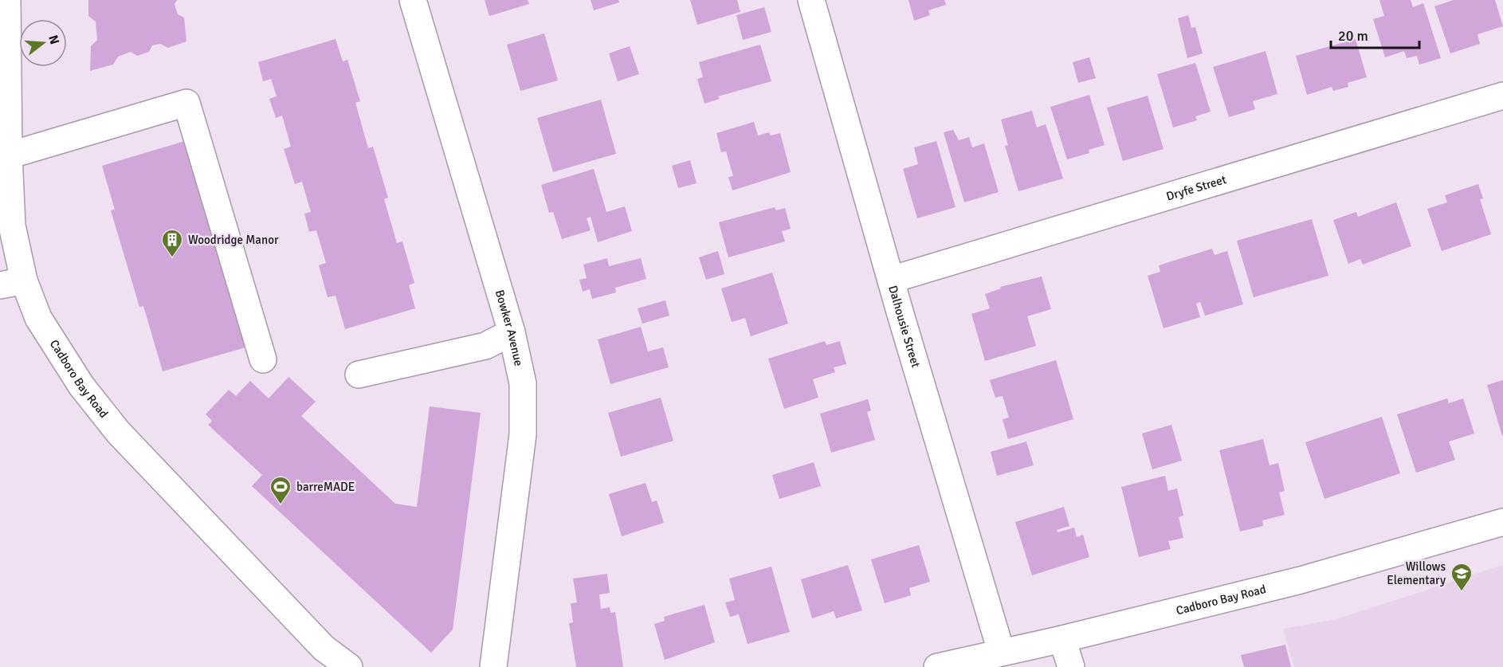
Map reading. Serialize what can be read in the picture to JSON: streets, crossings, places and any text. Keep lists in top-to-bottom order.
{
  "streets": {
    "street": [
      "Dryfe Street",
      "Dalhousie Street",
      "Bowker Avenue",
      "Cadboro Bay Road"
    ]
  },
  "crossings": [
    ["Dryfe Street", "Dalhousie Street"],
    ["Dalhousie Street", "Cadboro Bay Road"]
  ],
  "places": {
    "building": ["Woodridge Manor"],
    "sports": ["barreMADE"],
    "school or university": ["Willows Elementary"]
  },
  "scale_bar": "20 m",
  "north": "right"
}
